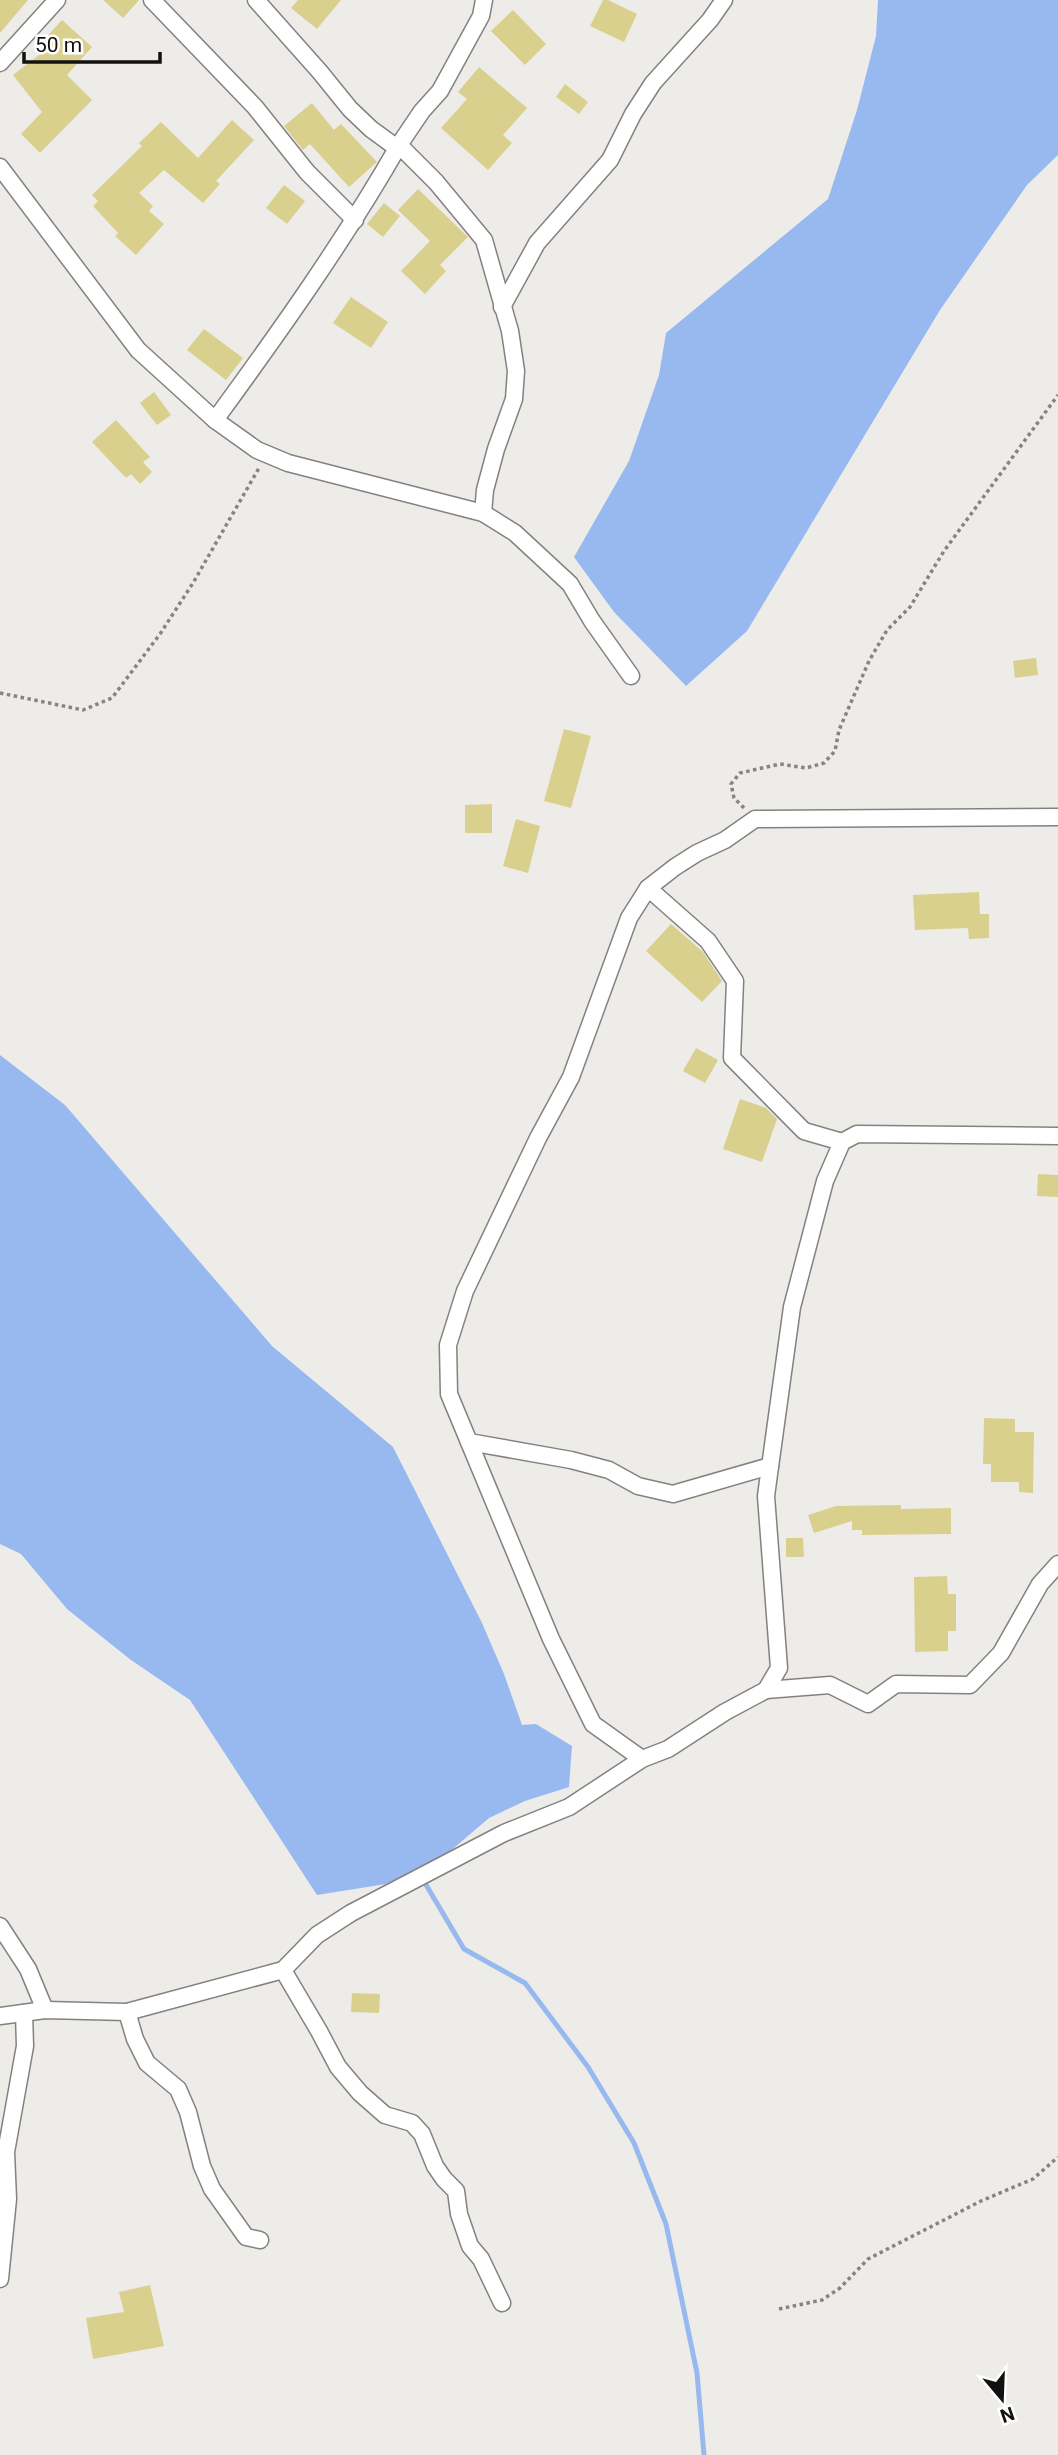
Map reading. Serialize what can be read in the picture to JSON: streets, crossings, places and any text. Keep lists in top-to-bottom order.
{
  "scale_bar": "50 m",
  "north": "bottom"
}
